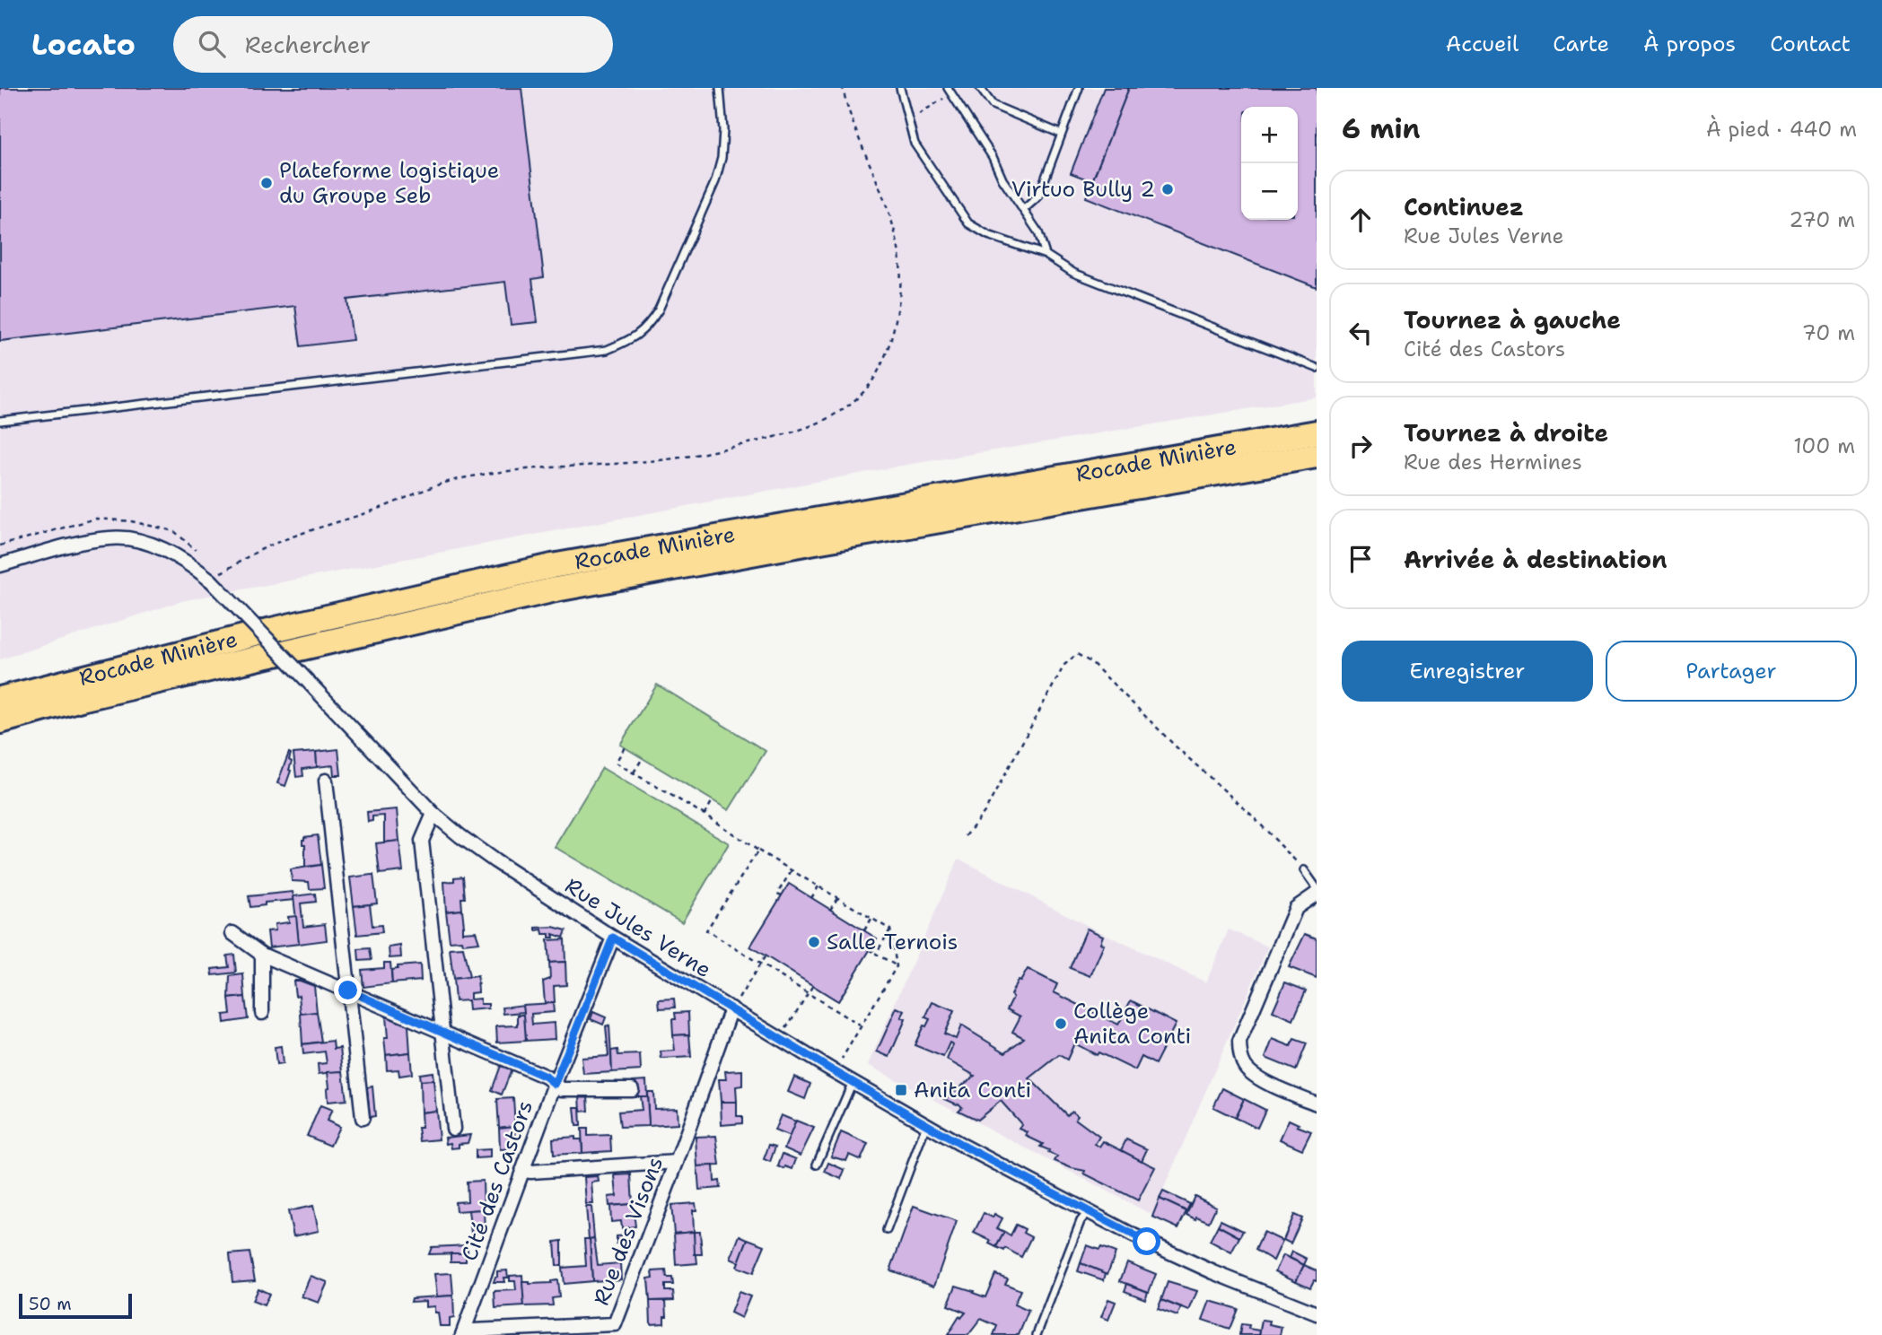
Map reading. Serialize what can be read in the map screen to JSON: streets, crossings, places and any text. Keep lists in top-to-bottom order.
{
  "streets": {
    "highway": ["Rocade Minière"],
    "street": ["Rue Jules Verne", "Cité des Castors", "Rue des Visons"]
  },
  "crossings": [
    ["Rue Jules Verne", "Cité des Castors"],
    ["Rue Jules Verne", "Rue des Visons"],
    ["Cité des Castors", "Rue des Visons"]
  ],
  "places": {
    "other": [
      "Plateforme logistique du Groupe Seb",
      "Virtuo Bully 2",
      "Salle Ternois",
      "Collège Anita Conti"
    ],
    "transit": ["Anita Conti"]
  },
  "scale_bar": "50 m",
  "page": {
    "header": "Locato",
    "search": "Rechercher",
    "nav": [
      "Accueil",
      "Carte",
      "À propos",
      "Contact"
    ],
    "heading": ["6 min", "À pied · 440 m"],
    "map_buttons": ["+", "−"],
    "list": [
      ["Continuez", "Rue Jules Verne", "270 m"],
      ["Tournez à gauche", "Cité des Castors", "70 m"],
      ["Tournez à droite", "Rue des Hermines", "100 m"],
      "Arrivée à destination"
    ],
    "buttons": ["Enregistrer", "Partager"],
    "scale": "50 m"
  }
}
